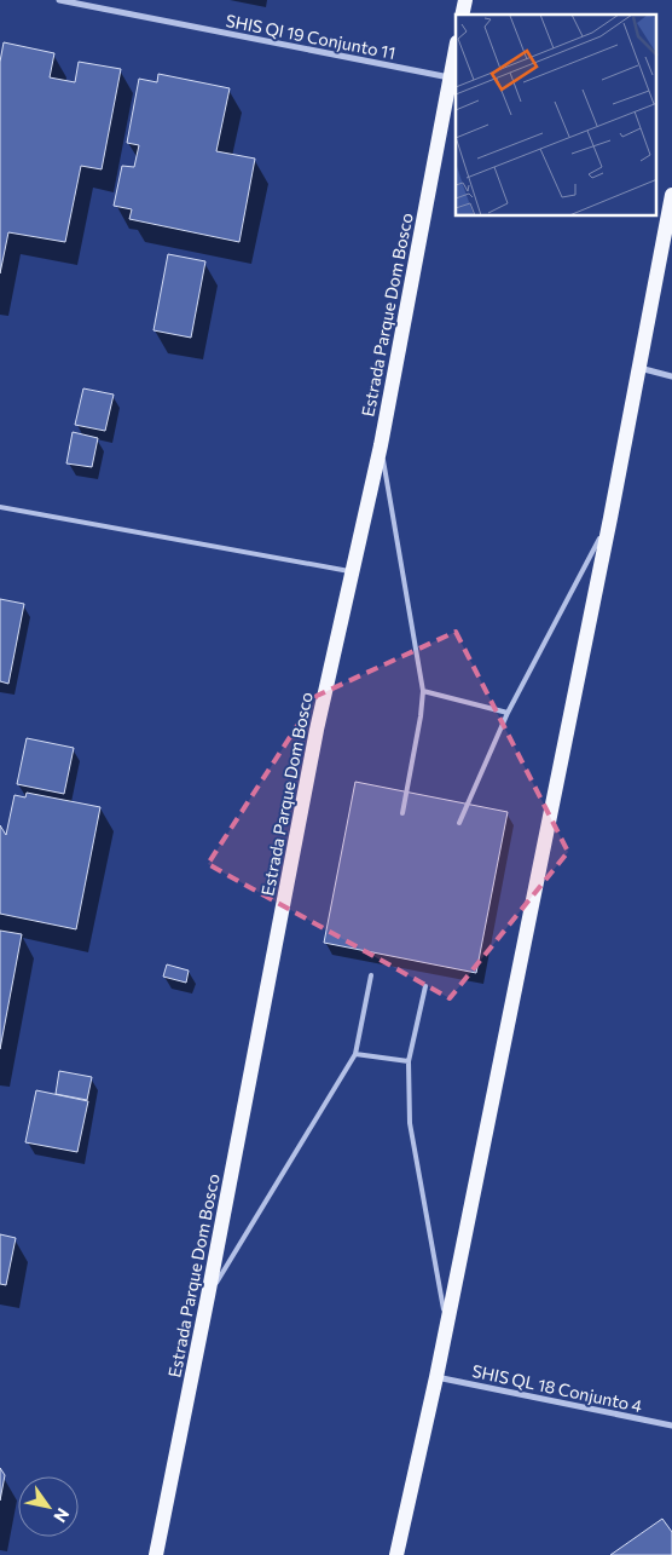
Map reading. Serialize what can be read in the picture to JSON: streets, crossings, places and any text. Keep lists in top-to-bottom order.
{
  "streets": {
    "main road": ["Estrada Parque Dom Bosco"],
    "street": ["SHIS QI 19 Conjunto 11", "SHIS QL 18 Conjunto 4"]
  },
  "crossings": [
    ["SHIS QI 19 Conjunto 11", "Estrada Parque Dom Bosco"]
  ],
  "north": "bottom right"
}
